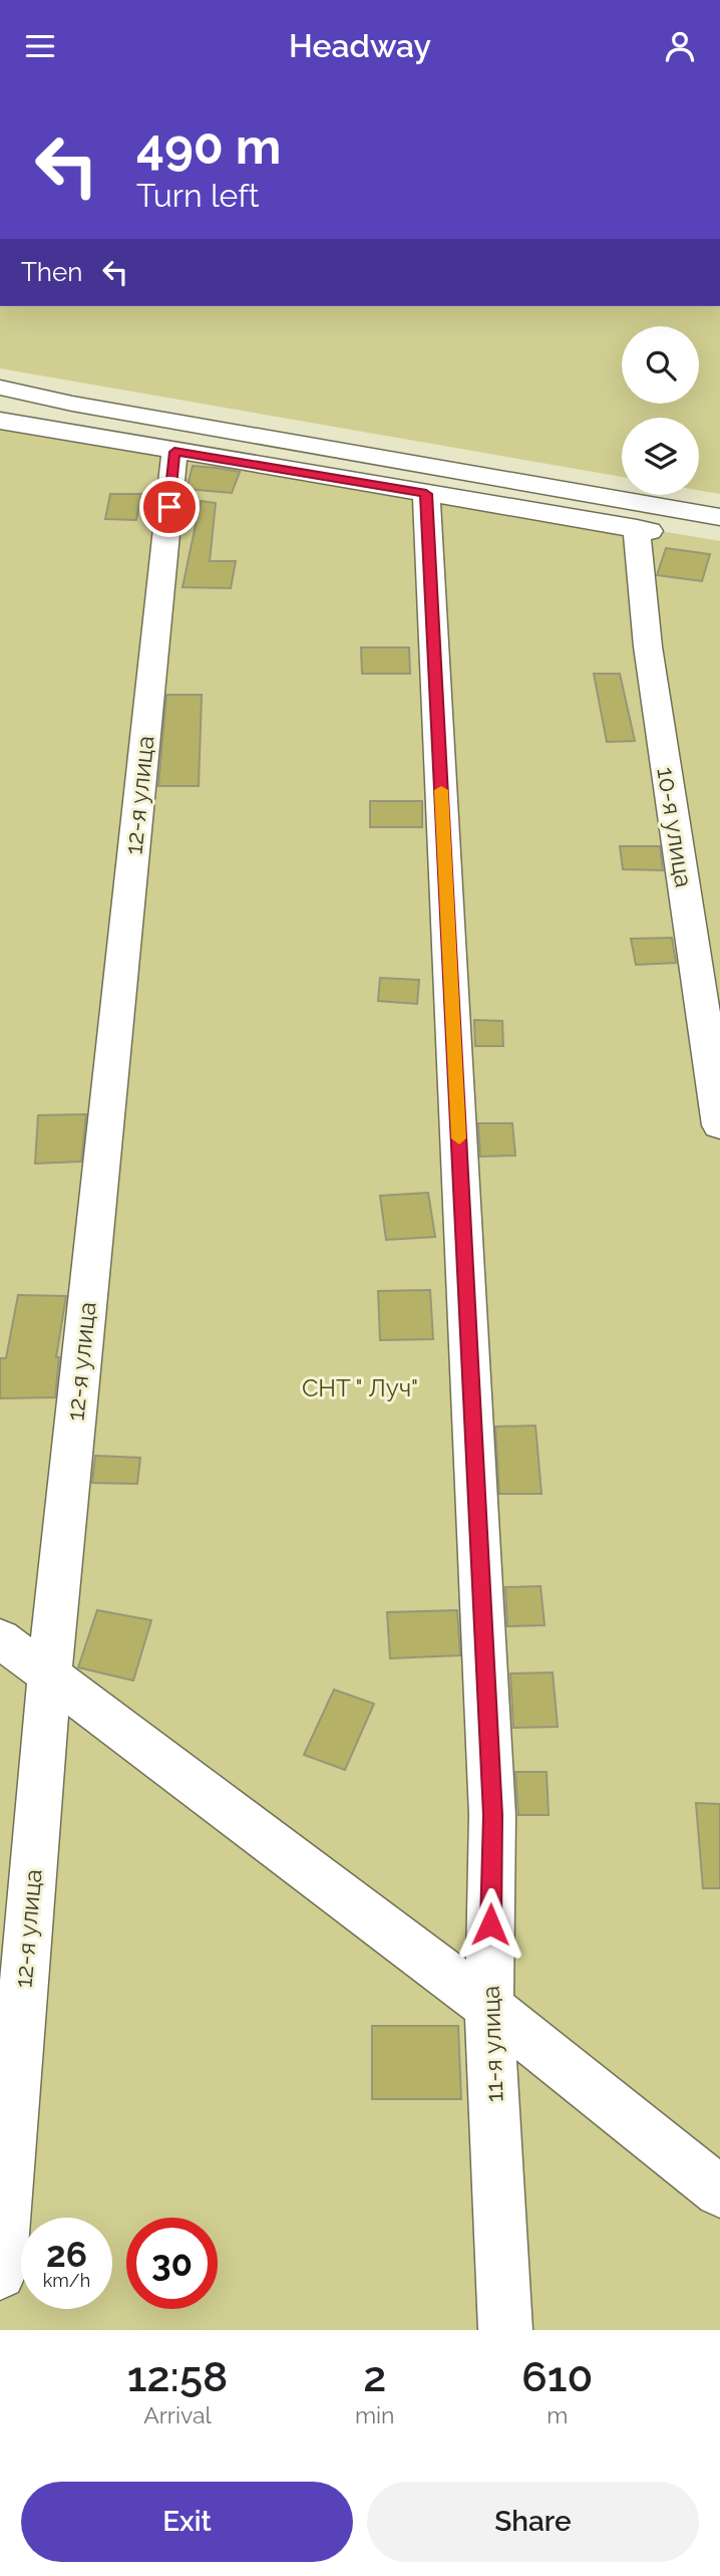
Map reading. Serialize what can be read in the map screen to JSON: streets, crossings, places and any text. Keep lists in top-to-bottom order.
{
  "streets": {
    "street": ["12-я улица", "10-я улица", "11-я улица"]
  },
  "parks": ["СНТ \" Луч\""],
  "page": {
    "header": "Headway",
    "turn": ["490 m", "Turn left"],
    "then": "Then",
    "speed": "26 km/h",
    "limit": "30",
    "eta": [
      "12:58",
      "Arrival",
      "2",
      "min",
      "610",
      "m"
    ],
    "buttons": ["Exit", "Share"]
  }
}
